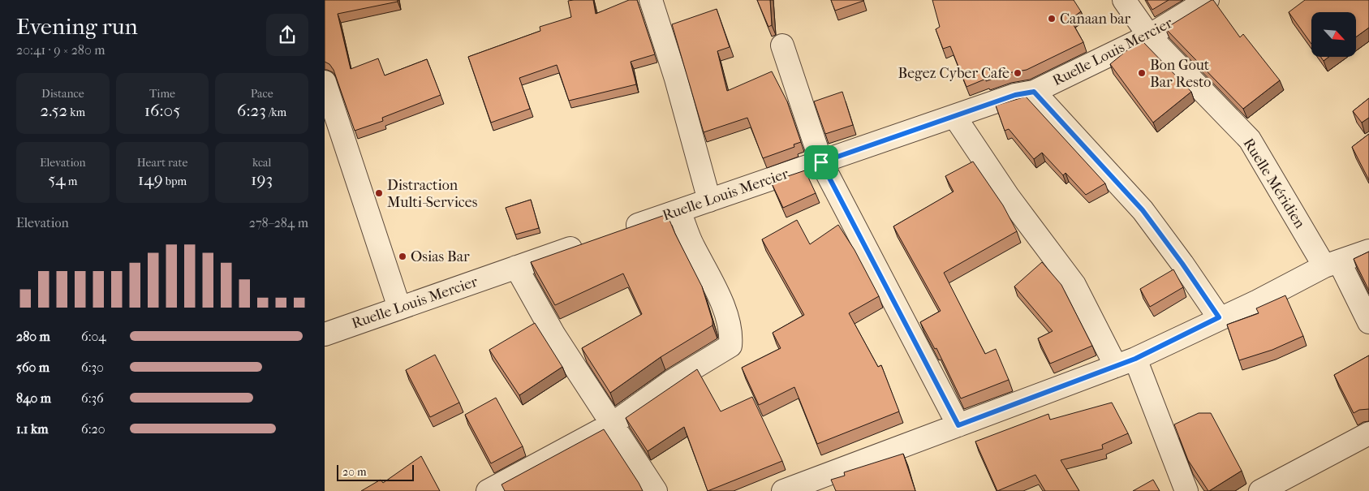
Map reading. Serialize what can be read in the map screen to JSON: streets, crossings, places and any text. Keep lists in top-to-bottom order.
{
  "streets": {
    "street": ["Ruelle Louis Mercier", "Ruelle Méridien"]
  },
  "crossings": [
    ["Ruelle Louis Mercier", "Ruelle Méridien"]
  ],
  "places": [
    "Canaan bar",
    "Begez Cyber Cafe",
    "Bon Gout Bar Resto",
    "Distraction Multi-Services",
    "Osias Bar"
  ],
  "scale_bar": "20 m",
  "north": "bottom right",
  "page": {
    "heading": ["Evening run", "20:41 · 9 × 280 m"],
    "stats": [
      ["Distance", "2.52 km"],
      ["Time", "16:05"],
      ["Pace", "6:23 /km"],
      ["Elevation", "54 m"],
      ["Heart rate", "149 bpm"],
      ["kcal", "193"]
    ],
    "chart": ["Elevation", "278–284 m"],
    "list": [
      {
        "name": "280 m",
        "note": "6:04"
      },
      {
        "name": "560 m",
        "note": "6:30"
      },
      {
        "name": "840 m",
        "note": "6:36"
      },
      {
        "name": "1.1 km",
        "note": "6:20"
      }
    ],
    "scale": "20 m"
  }
}
